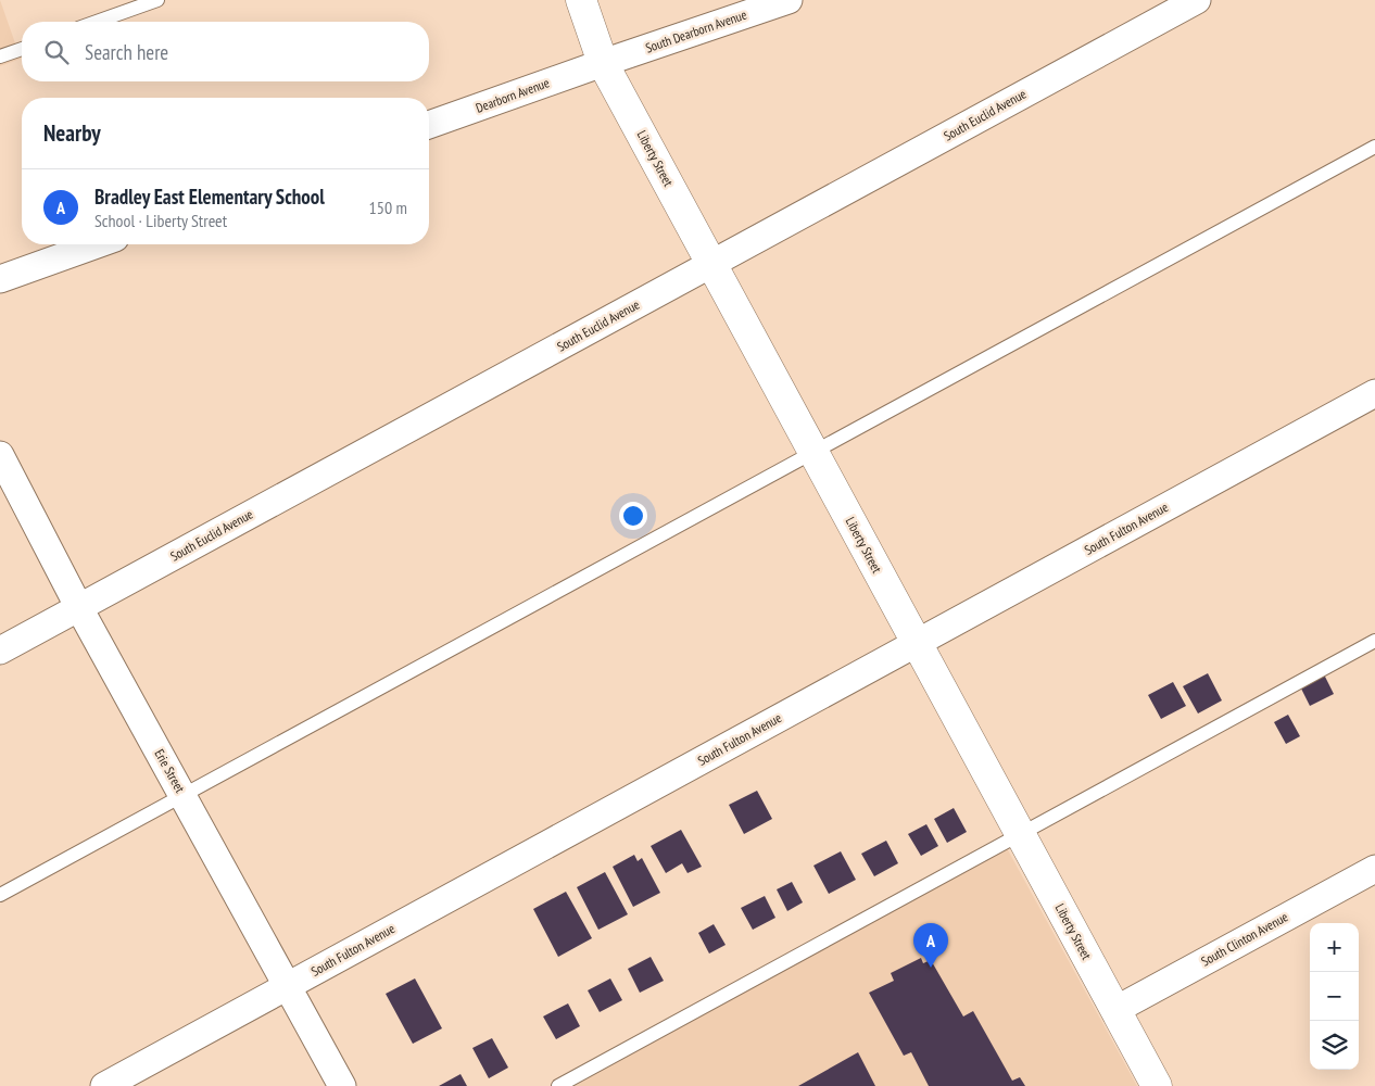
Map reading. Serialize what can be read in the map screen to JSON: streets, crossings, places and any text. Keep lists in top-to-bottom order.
{
  "streets": {
    "street": [
      "South Dearborn Avenue",
      "Dearborn Avenue",
      "South Euclid Avenue",
      "Liberty Street",
      "South Fulton Avenue",
      "Erie Street",
      "South Clinton Avenue"
    ]
  },
  "crossings": [
    ["South Dearborn Avenue", "Dearborn Avenue"],
    ["South Dearborn Avenue", "Liberty Street"],
    ["Dearborn Avenue", "Liberty Street"],
    ["South Euclid Avenue", "Liberty Street"],
    ["South Euclid Avenue", "Erie Street"],
    ["Liberty Street", "South Fulton Avenue"],
    ["Liberty Street", "South Clinton Avenue"],
    ["South Fulton Avenue", "Erie Street"]
  ],
  "page": {
    "search": "Search here",
    "heading": "Nearby",
    "list": [
      {
        "mark": "A",
        "name": "Bradley East Elementary School",
        "note": "School · Liberty Street",
        "value": "150 m"
      }
    ],
    "map_buttons": ["+", "−"],
    "pins": "A"
  }
}
